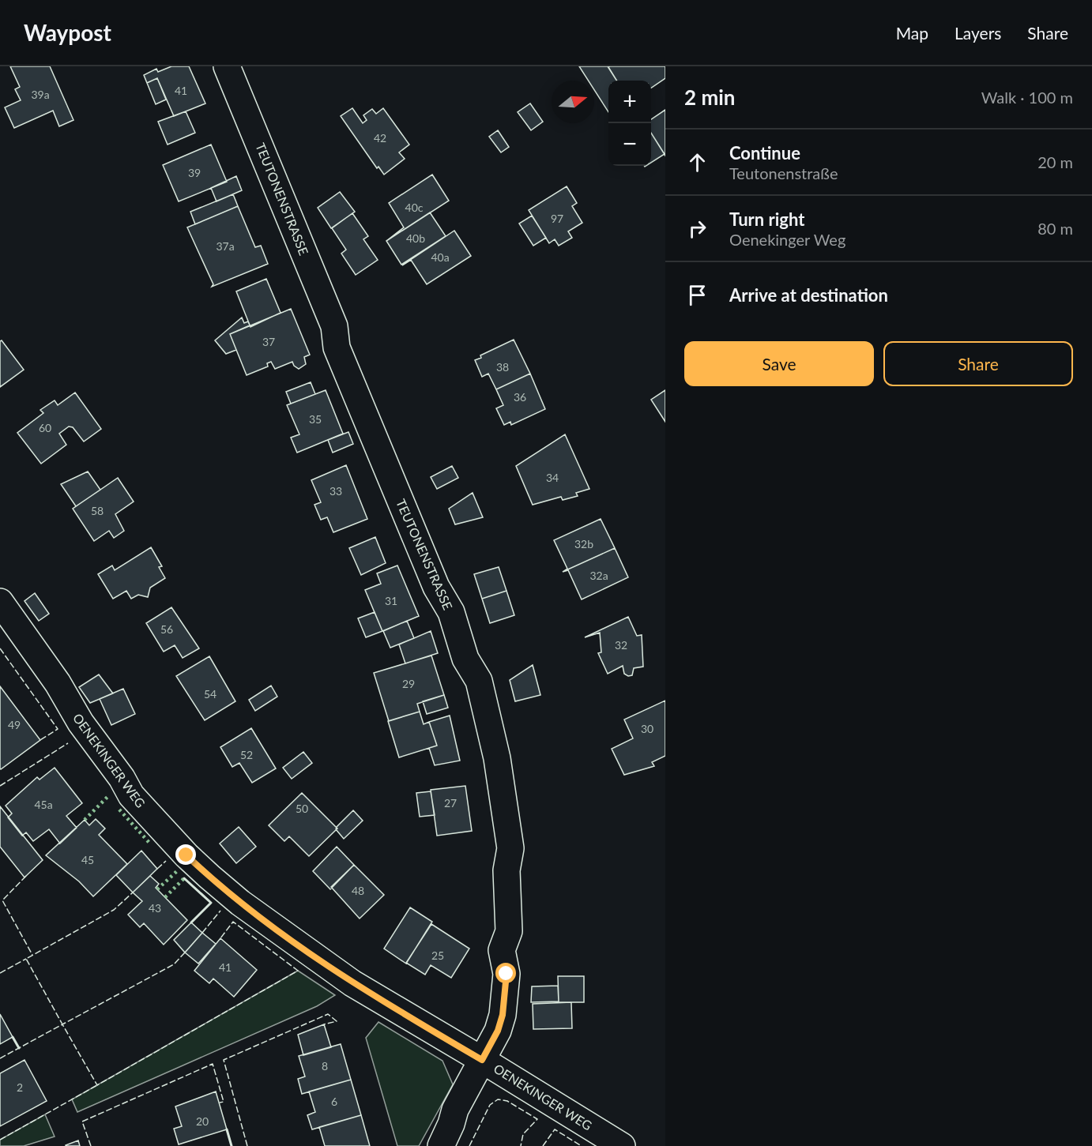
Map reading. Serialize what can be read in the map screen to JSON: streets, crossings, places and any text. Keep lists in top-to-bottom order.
{
  "streets": {
    "street": ["TEUTONENSTRASSE", "OENEKINGER WEG"]
  },
  "crossings": [
    ["TEUTONENSTRASSE", "OENEKINGER WEG"]
  ],
  "house_numbers": [
    "41",
    "39a",
    "42",
    "39",
    "40c",
    "97",
    "40b",
    "37a",
    "40a",
    "37",
    "38",
    "36",
    "35",
    "60",
    "34",
    "33",
    "58",
    "32b",
    "32a",
    "31",
    "56",
    "32",
    "29",
    "54",
    "49",
    "30",
    "52",
    "27",
    "45a",
    "50",
    "45",
    "48",
    "43",
    "25",
    "41",
    "8",
    "2",
    "6",
    "20"
  ],
  "north": "right",
  "page": {
    "header": "Waypost",
    "nav": ["Map", "Layers", "Share"],
    "heading": ["2 min", "Walk · 100 m"],
    "map_buttons": ["+", "−"],
    "list": [
      ["Continue", "Teutonenstraße", "20 m"],
      ["Turn right", "Oenekinger Weg", "80 m"],
      "Arrive at destination"
    ],
    "buttons": ["Save", "Share"]
  }
}
